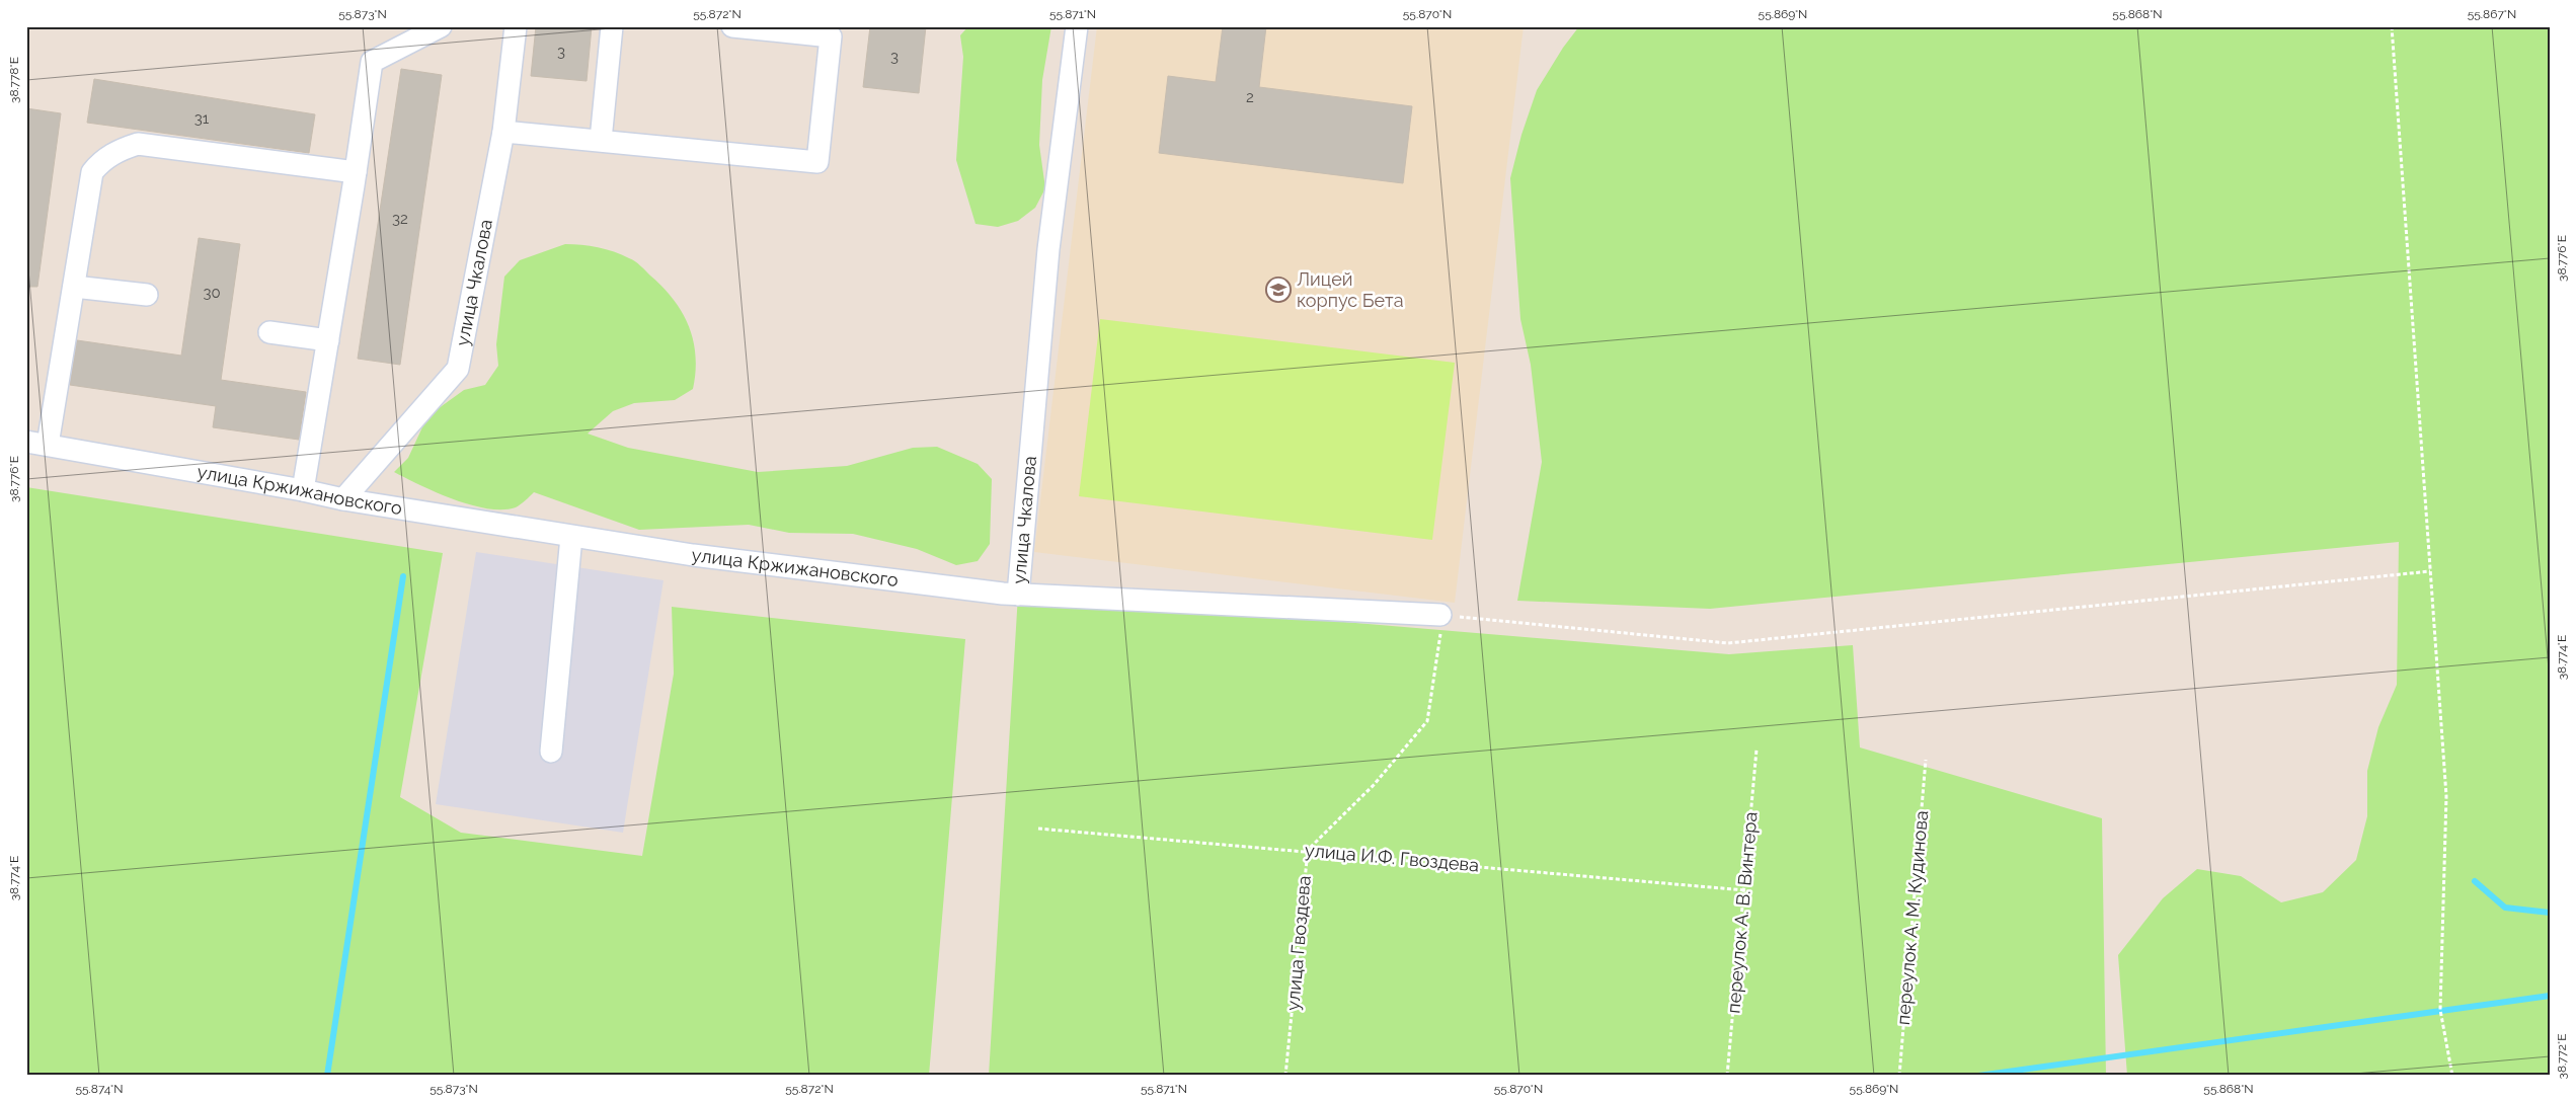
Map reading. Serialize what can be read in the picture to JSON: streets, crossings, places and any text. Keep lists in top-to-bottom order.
{
  "streets": {
    "street": ["улица Чкалова", "улица Кржижановского"],
    "path": [
      "улица И.Ф. Гвоздева",
      "переулок А. В. Винтера",
      "переулок А. М. Кудинова",
      "улица Гвоздева"
    ]
  },
  "crossings": [
    ["улица Чкалова", "улица Кржижановского"],
    ["улица Чкалова", "улица Гвоздева"],
    ["улица И.Ф. Гвоздева", "переулок А. В. Винтера"],
    ["улица И.Ф. Гвоздева", "улица Гвоздева"]
  ],
  "places": {
    "school or university": ["Лицей корпус Бета"]
  },
  "house_numbers": [
    "3",
    "3",
    "2",
    "31",
    "32",
    "30"
  ],
  "coordinates": [
    "55.873°N",
    "55.872°N",
    "55.871°N",
    "55.870°N",
    "55.869°N",
    "55.868°N",
    "55.867°N",
    "38.778°E",
    "38.776°E",
    "38.774°E",
    "38.772°E",
    "55.874°N"
  ]
}
